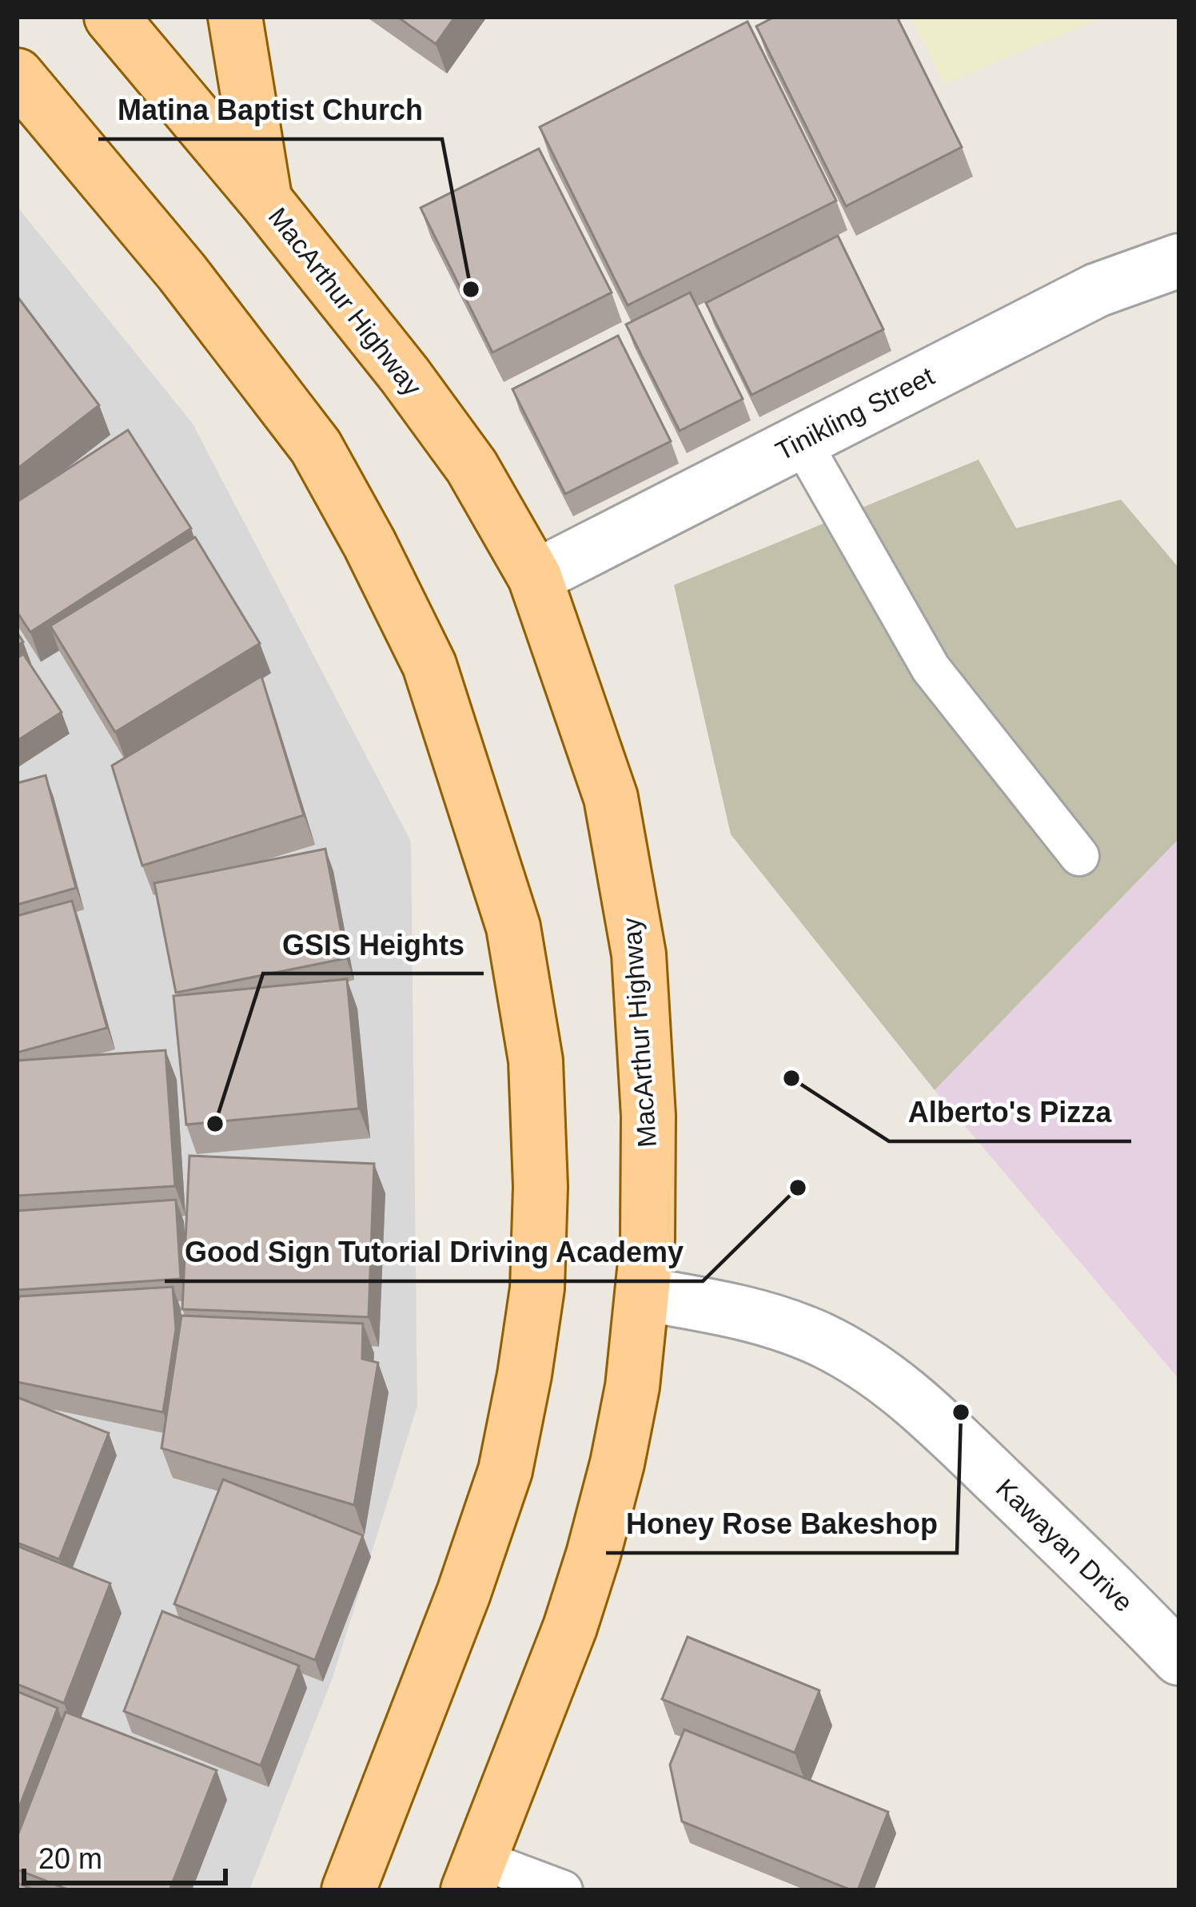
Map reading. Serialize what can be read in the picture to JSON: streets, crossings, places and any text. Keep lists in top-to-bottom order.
{
  "streets": {
    "main road": ["MacArthur Highway"],
    "street": ["Tinikling Street", "Kawayan Drive"]
  },
  "crossings": [
    ["MacArthur Highway", "Tinikling Street"],
    ["MacArthur Highway", "Kawayan Drive"]
  ],
  "places": [
    "Matina Baptist Church",
    "Alberto's Pizza",
    "GSIS Heights",
    "Good Sign Tutorial Driving Academy",
    "Honey Rose Bakeshop"
  ],
  "scale_bar": "20 m"
}
